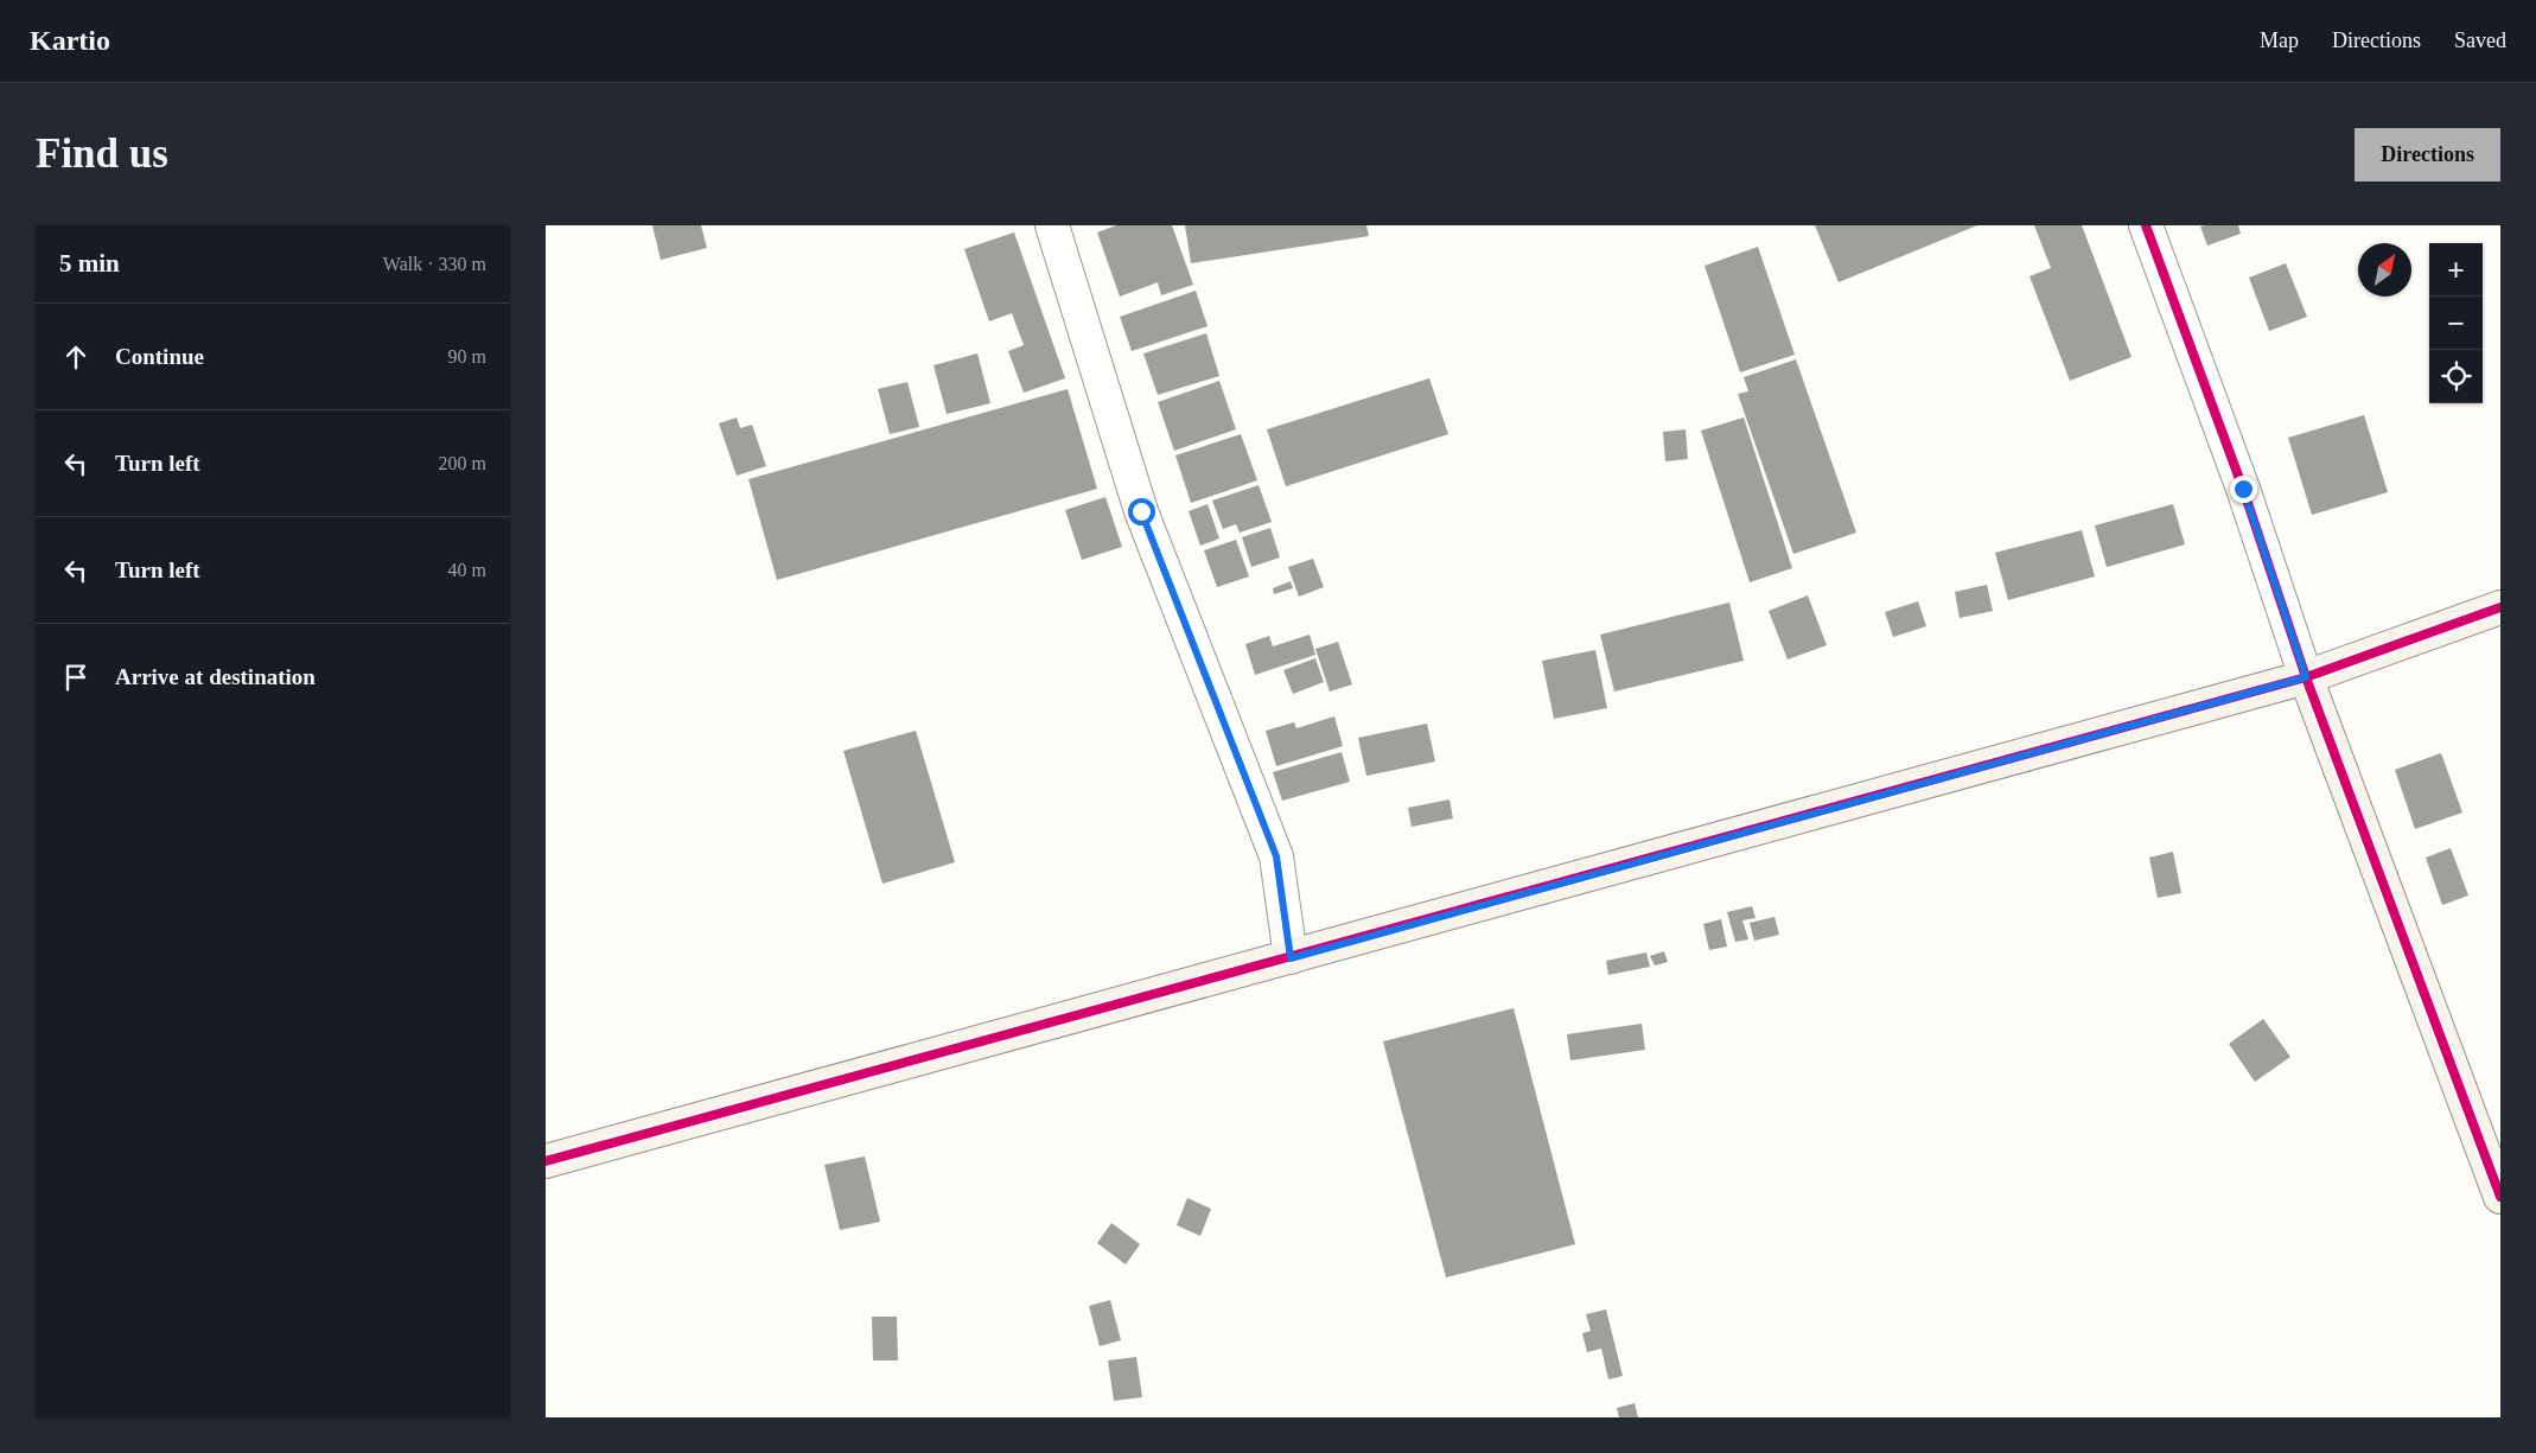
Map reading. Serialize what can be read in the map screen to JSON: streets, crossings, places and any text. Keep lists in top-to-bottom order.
{
  "north": "top right",
  "page": {
    "header": "Kartio",
    "nav": ["Map", "Directions", "Saved"],
    "buttons": "Directions",
    "title": "Find us",
    "heading": ["5 min", "Walk · 330 m"],
    "map_buttons": ["+", "−"],
    "list": [
      ["Continue", "90 m"],
      ["Turn left", "200 m"],
      ["Turn left", "40 m"],
      "Arrive at destination"
    ]
  }
}
